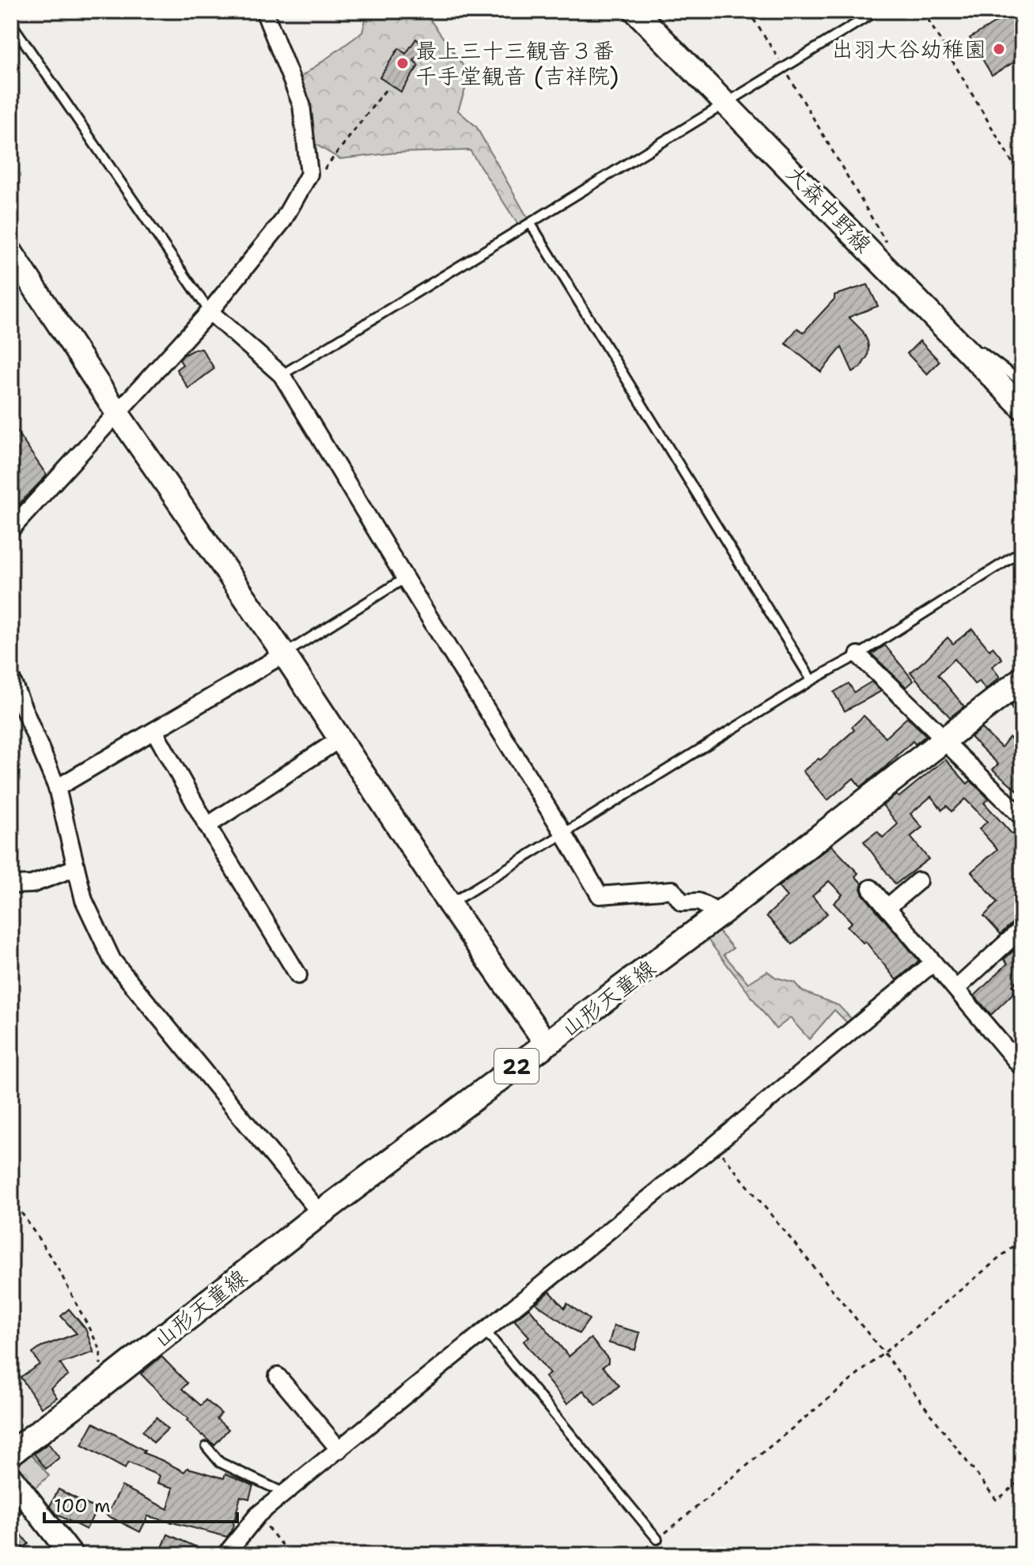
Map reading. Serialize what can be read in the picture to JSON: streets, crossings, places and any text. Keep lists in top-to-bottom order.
{
  "streets": {
    "main road": ["山形天童線", "22"],
    "street": ["大森中野線"]
  },
  "places": ["出羽大谷幼稚園", "最上三十三観音３番 千手堂観音 (吉祥院)"],
  "scale_bar": "100 m"
}
